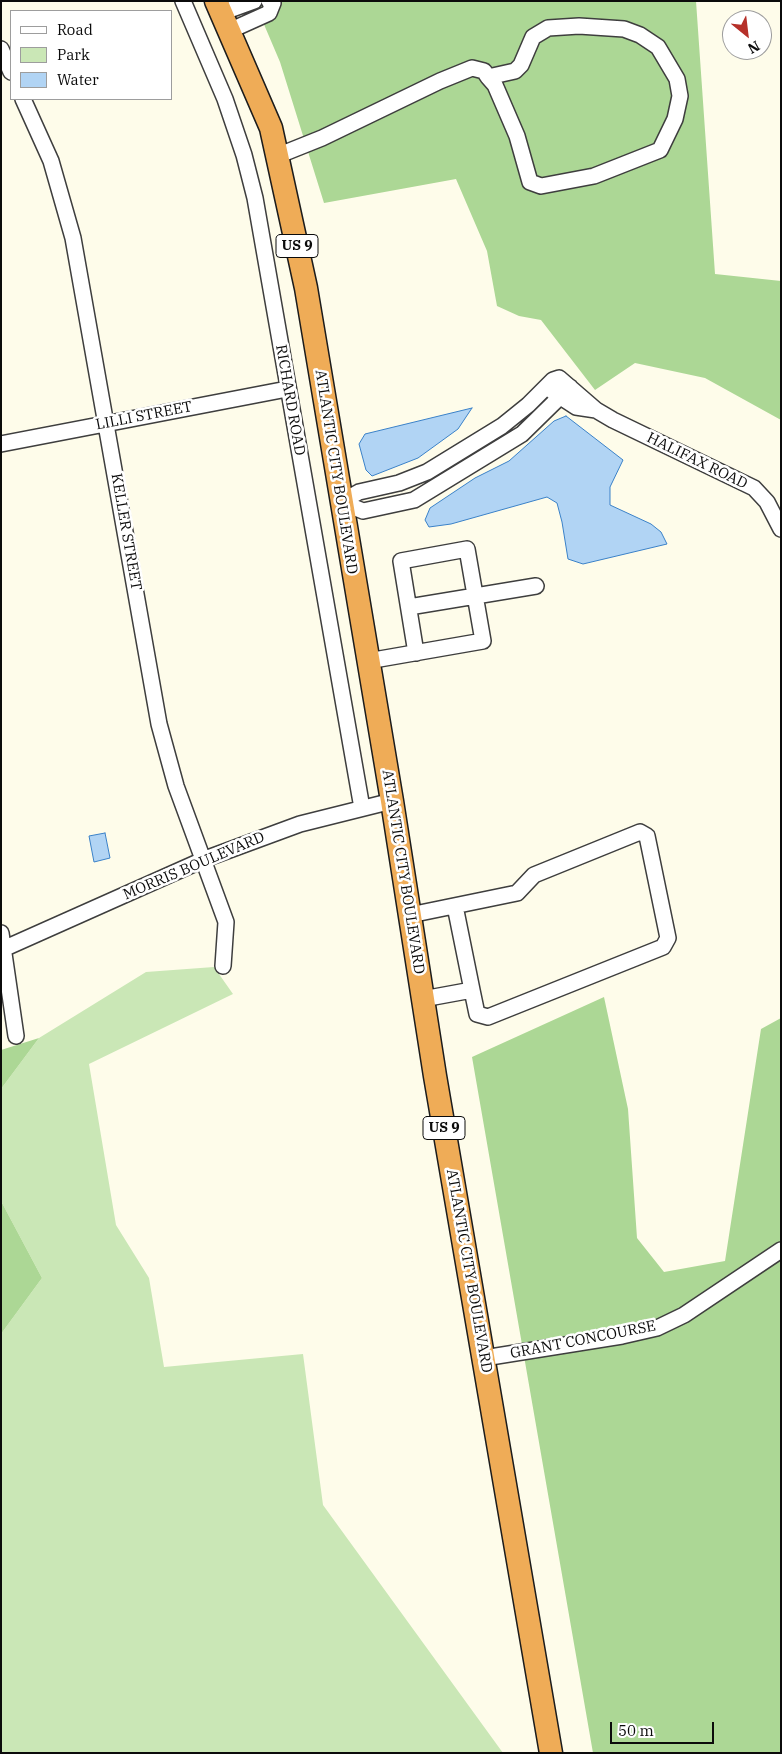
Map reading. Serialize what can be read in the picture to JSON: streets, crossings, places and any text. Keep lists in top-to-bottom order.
{
  "streets": {
    "highway": ["US 9", "ATLANTIC CITY BOULEVARD"],
    "street": [
      "RICHARD ROAD",
      "LILLI STREET",
      "HALIFAX ROAD",
      "KELLER STREET",
      "MORRIS BOULEVARD",
      "GRANT CONCOURSE"
    ]
  },
  "crossings": [
    ["RICHARD ROAD", "LILLI STREET"],
    ["RICHARD ROAD", "MORRIS BOULEVARD"],
    ["LILLI STREET", "KELLER STREET"],
    ["HALIFAX ROAD", "ATLANTIC CITY BOULEVARD"],
    ["ATLANTIC CITY BOULEVARD", "MORRIS BOULEVARD"],
    ["ATLANTIC CITY BOULEVARD", "GRANT CONCOURSE"],
    ["KELLER STREET", "MORRIS BOULEVARD"]
  ],
  "legend": ["Road", "Park", "Water"],
  "scale_bar": "50 m",
  "north": "bottom right"
}
